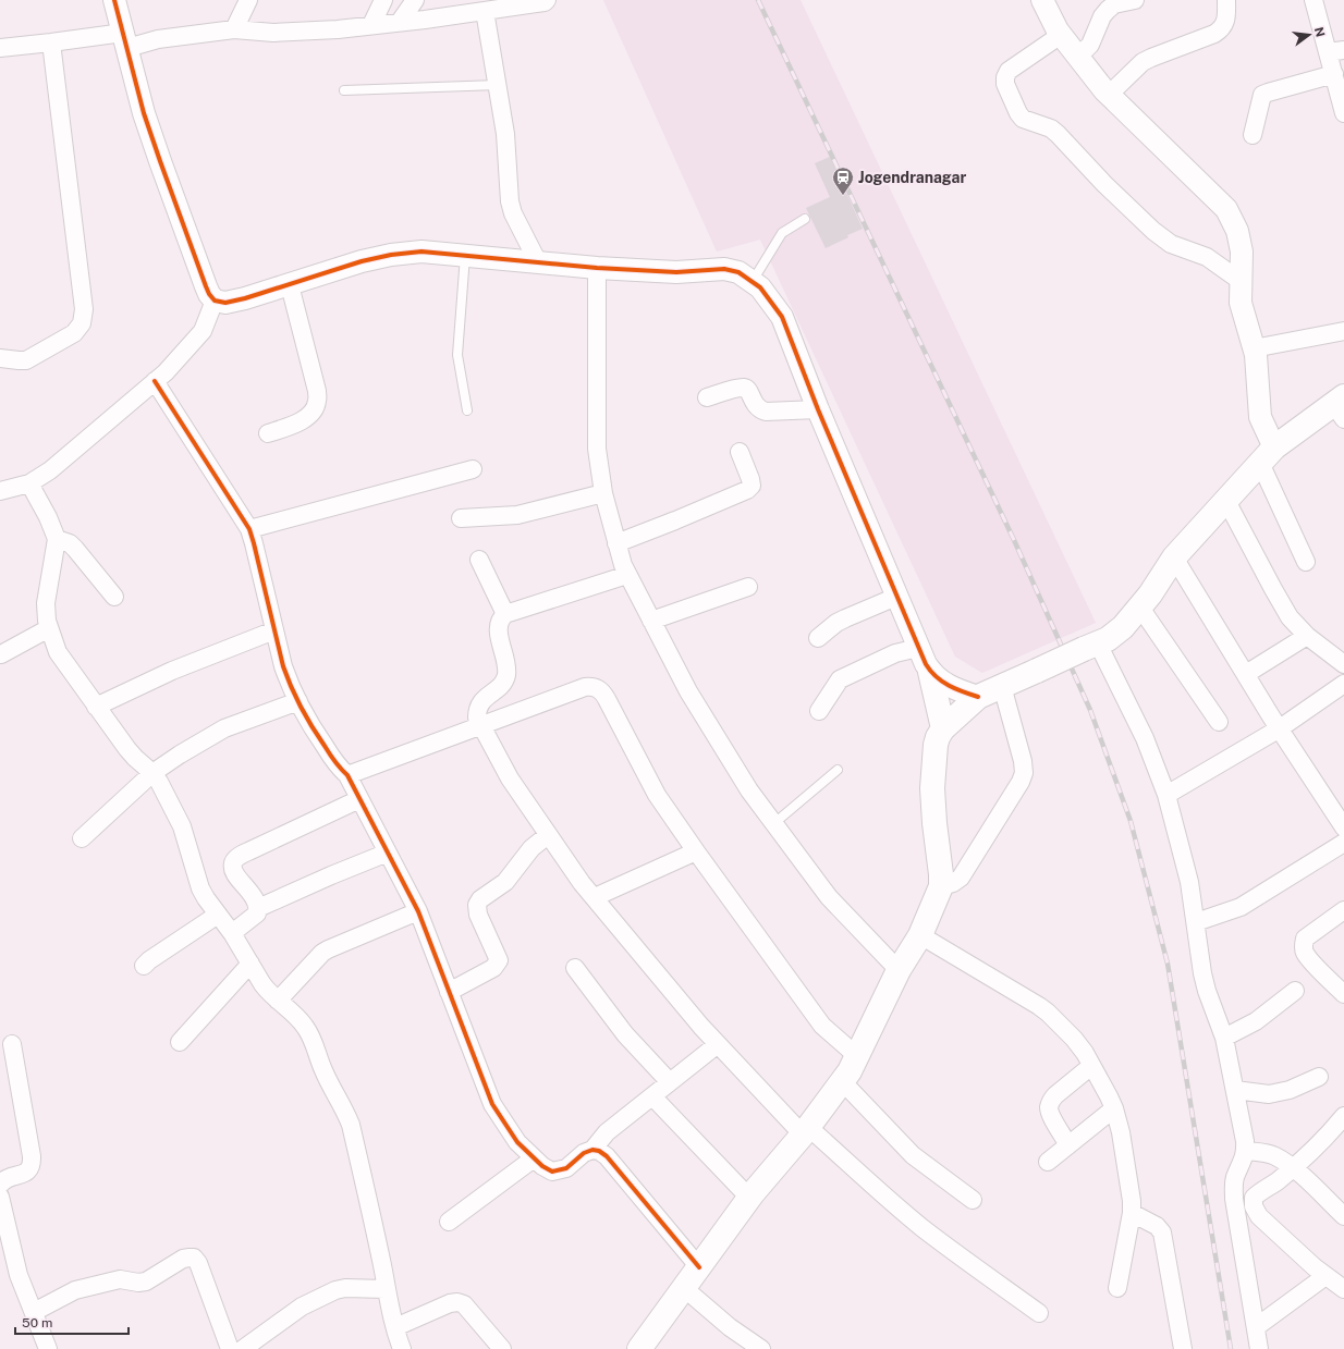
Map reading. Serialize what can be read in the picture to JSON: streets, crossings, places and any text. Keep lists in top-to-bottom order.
{
  "places": {
    "station": ["Jogendranagar"]
  },
  "scale_bar": "50 m",
  "north": "right"
}
